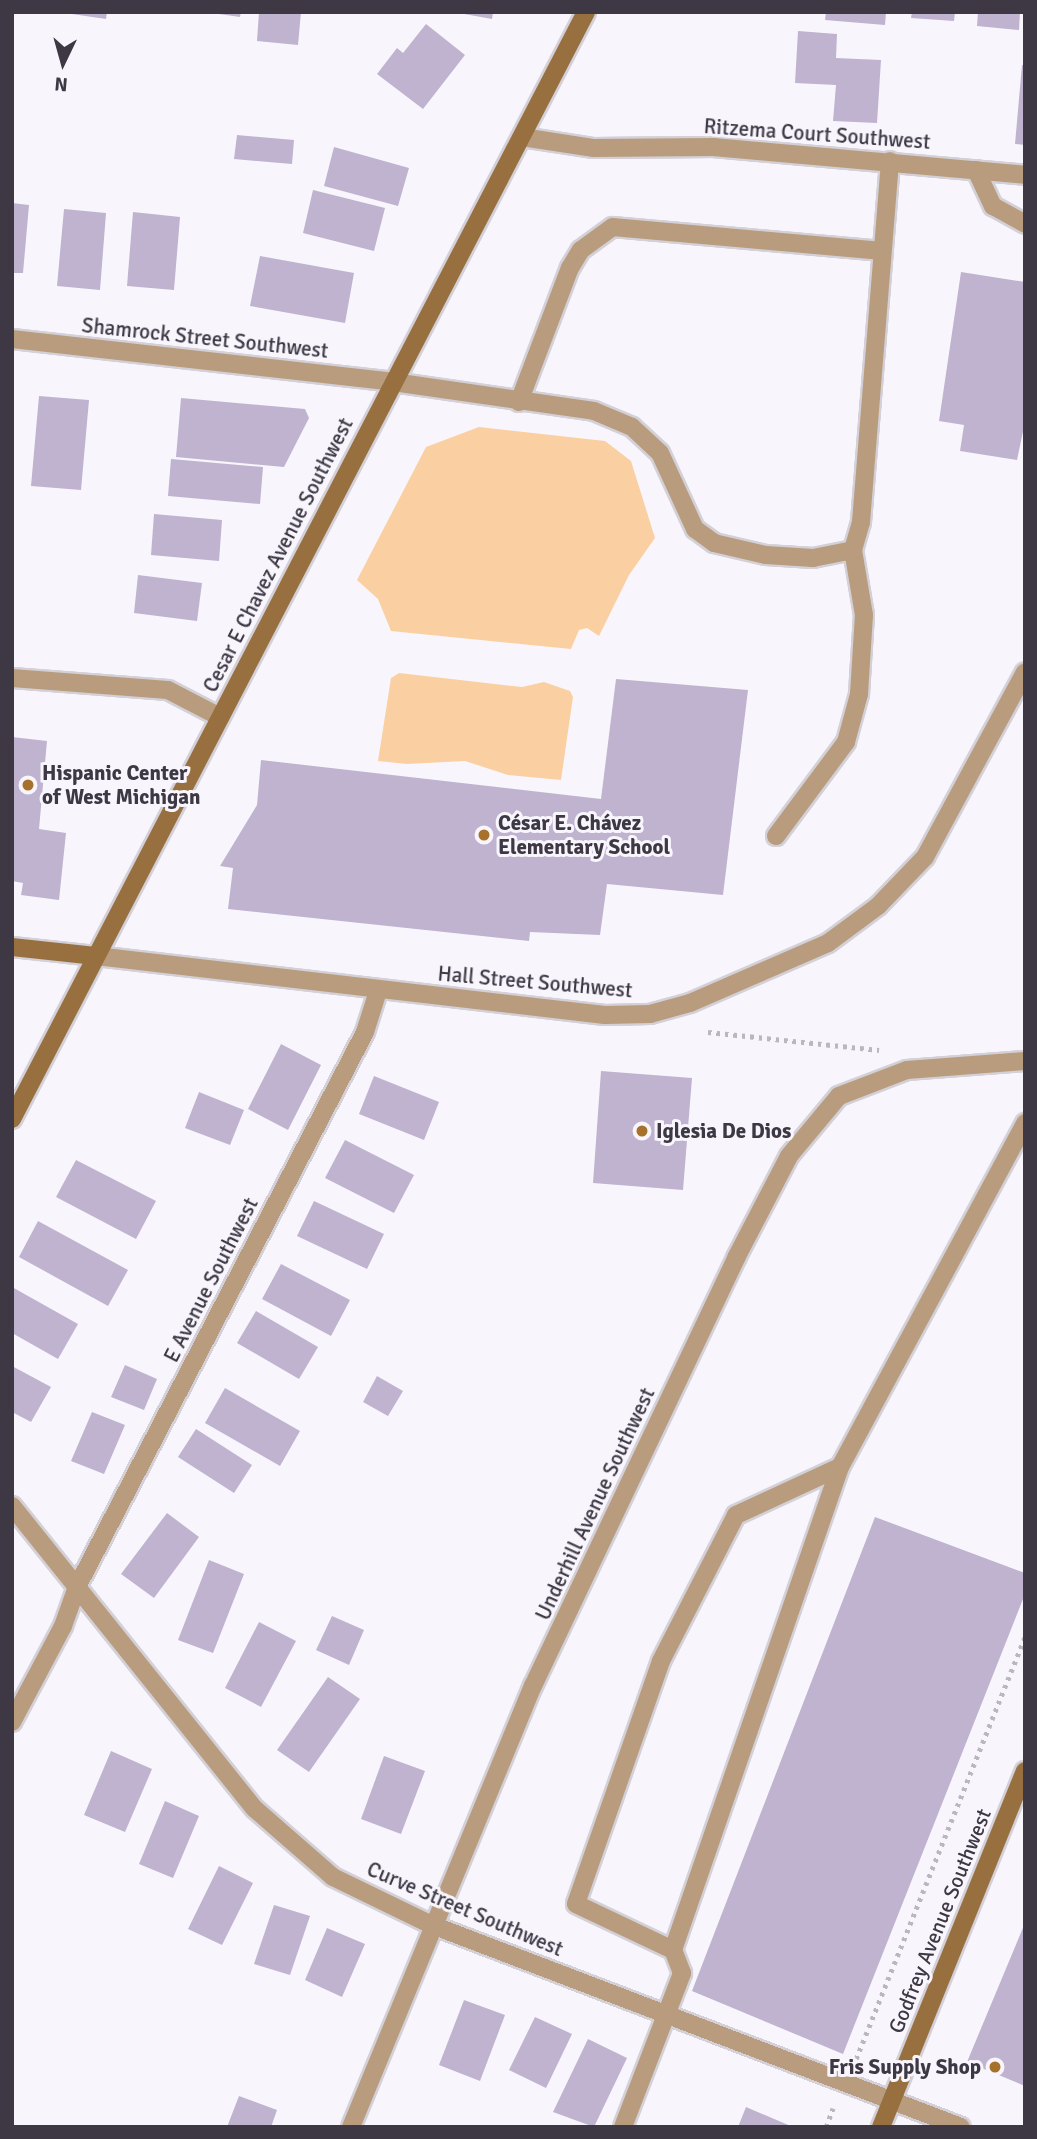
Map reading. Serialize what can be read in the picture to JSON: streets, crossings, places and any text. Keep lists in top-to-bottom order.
{
  "streets": {
    "main road": ["Cesar E Chavez Avenue Southwest", "Hall Street Southwest", "Godfrey Avenue Southwest"],
    "street": [
      "Ritzema Court Southwest",
      "Shamrock Street Southwest",
      "E Avenue Southwest",
      "Underhill Avenue Southwest",
      "Curve Street Southwest"
    ]
  },
  "crossings": [
    ["Ritzema Court Southwest", "Cesar E Chavez Avenue Southwest"],
    ["Shamrock Street Southwest", "Cesar E Chavez Avenue Southwest"],
    ["Cesar E Chavez Avenue Southwest", "Hall Street Southwest"],
    ["Hall Street Southwest", "E Avenue Southwest"],
    ["E Avenue Southwest", "Curve Street Southwest"],
    ["Underhill Avenue Southwest", "Curve Street Southwest"],
    ["Curve Street Southwest", "Godfrey Avenue Southwest"]
  ],
  "places": [
    "Hispanic Center of West Michigan",
    "César E. Chávez Elementary School",
    "Iglesia De Dios",
    "Fris Supply Shop"
  ],
  "north": "bottom"
}
